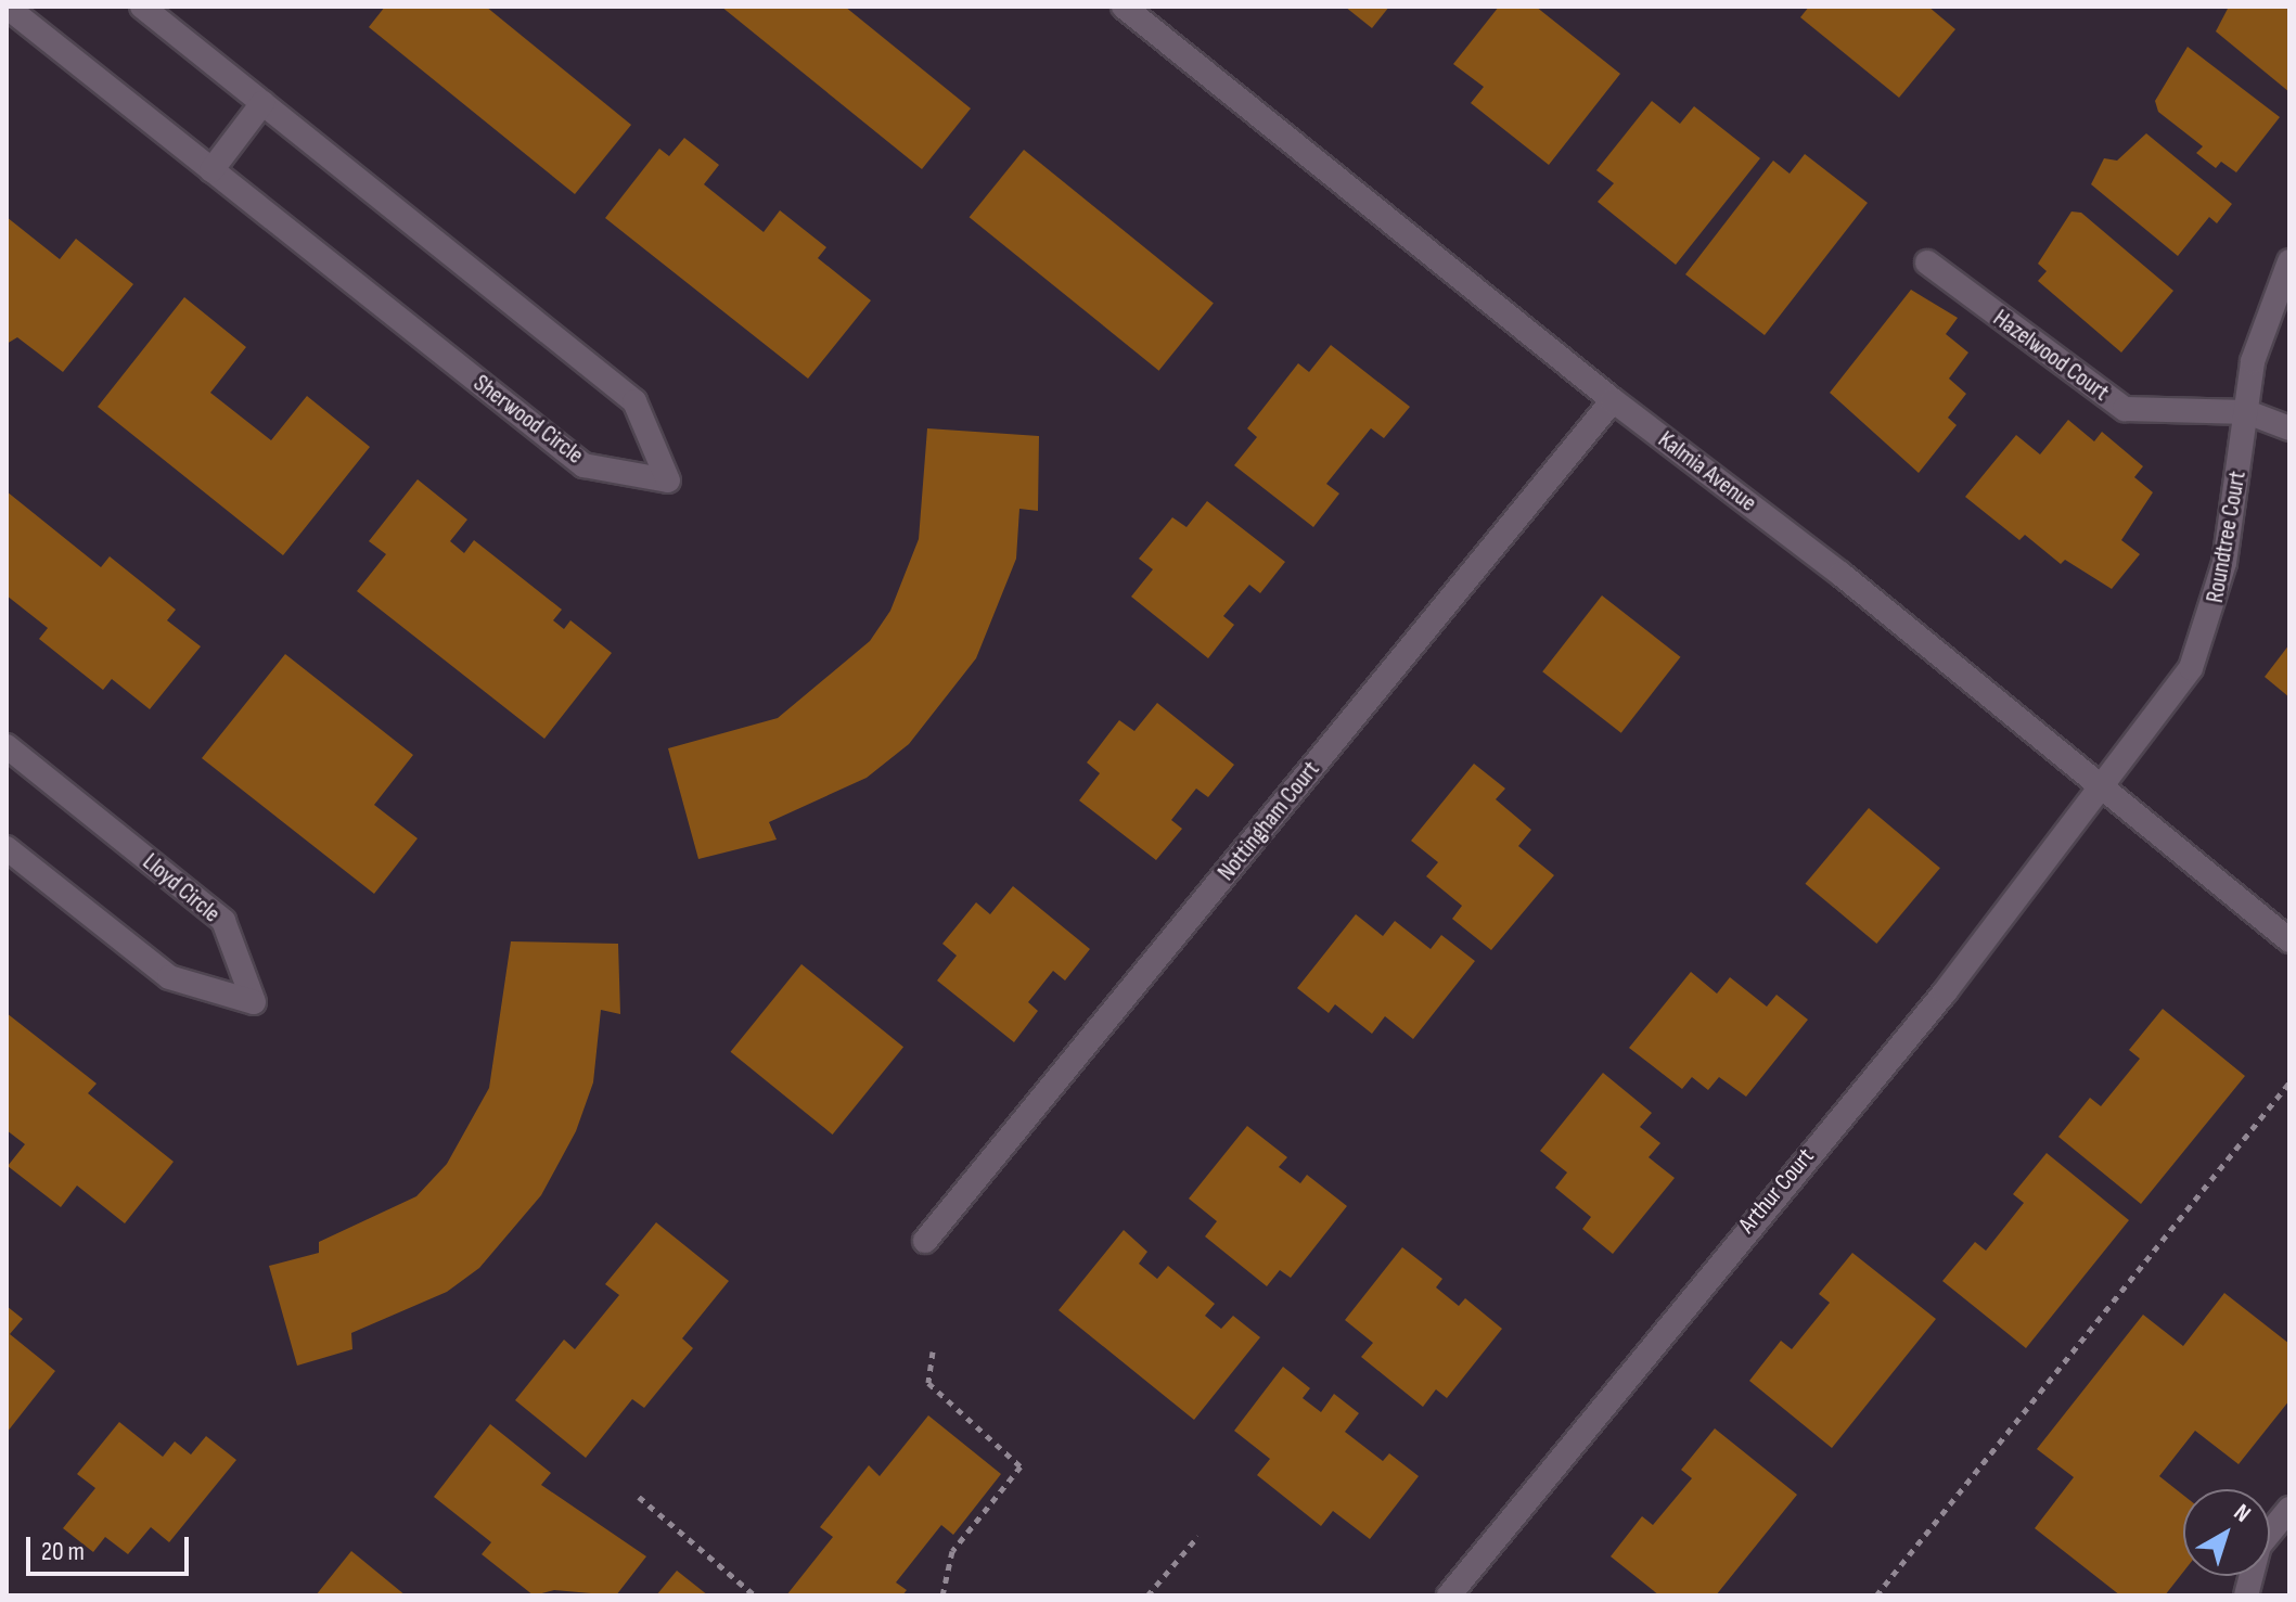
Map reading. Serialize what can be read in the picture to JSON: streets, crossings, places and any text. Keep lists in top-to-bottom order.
{
  "streets": {
    "street": [
      "Hazelwood Court",
      "Sherwood Circle",
      "Kalmia Avenue",
      "Roundtree Court",
      "Nottingham Court",
      "Lloyd Circle",
      "Arthur Court"
    ]
  },
  "crossings": [
    ["Hazelwood Court", "Roundtree Court"],
    ["Kalmia Avenue", "Roundtree Court"],
    ["Kalmia Avenue", "Nottingham Court"],
    ["Kalmia Avenue", "Arthur Court"],
    ["Roundtree Court", "Arthur Court"]
  ],
  "scale_bar": "20 m",
  "north": "top right"
}
